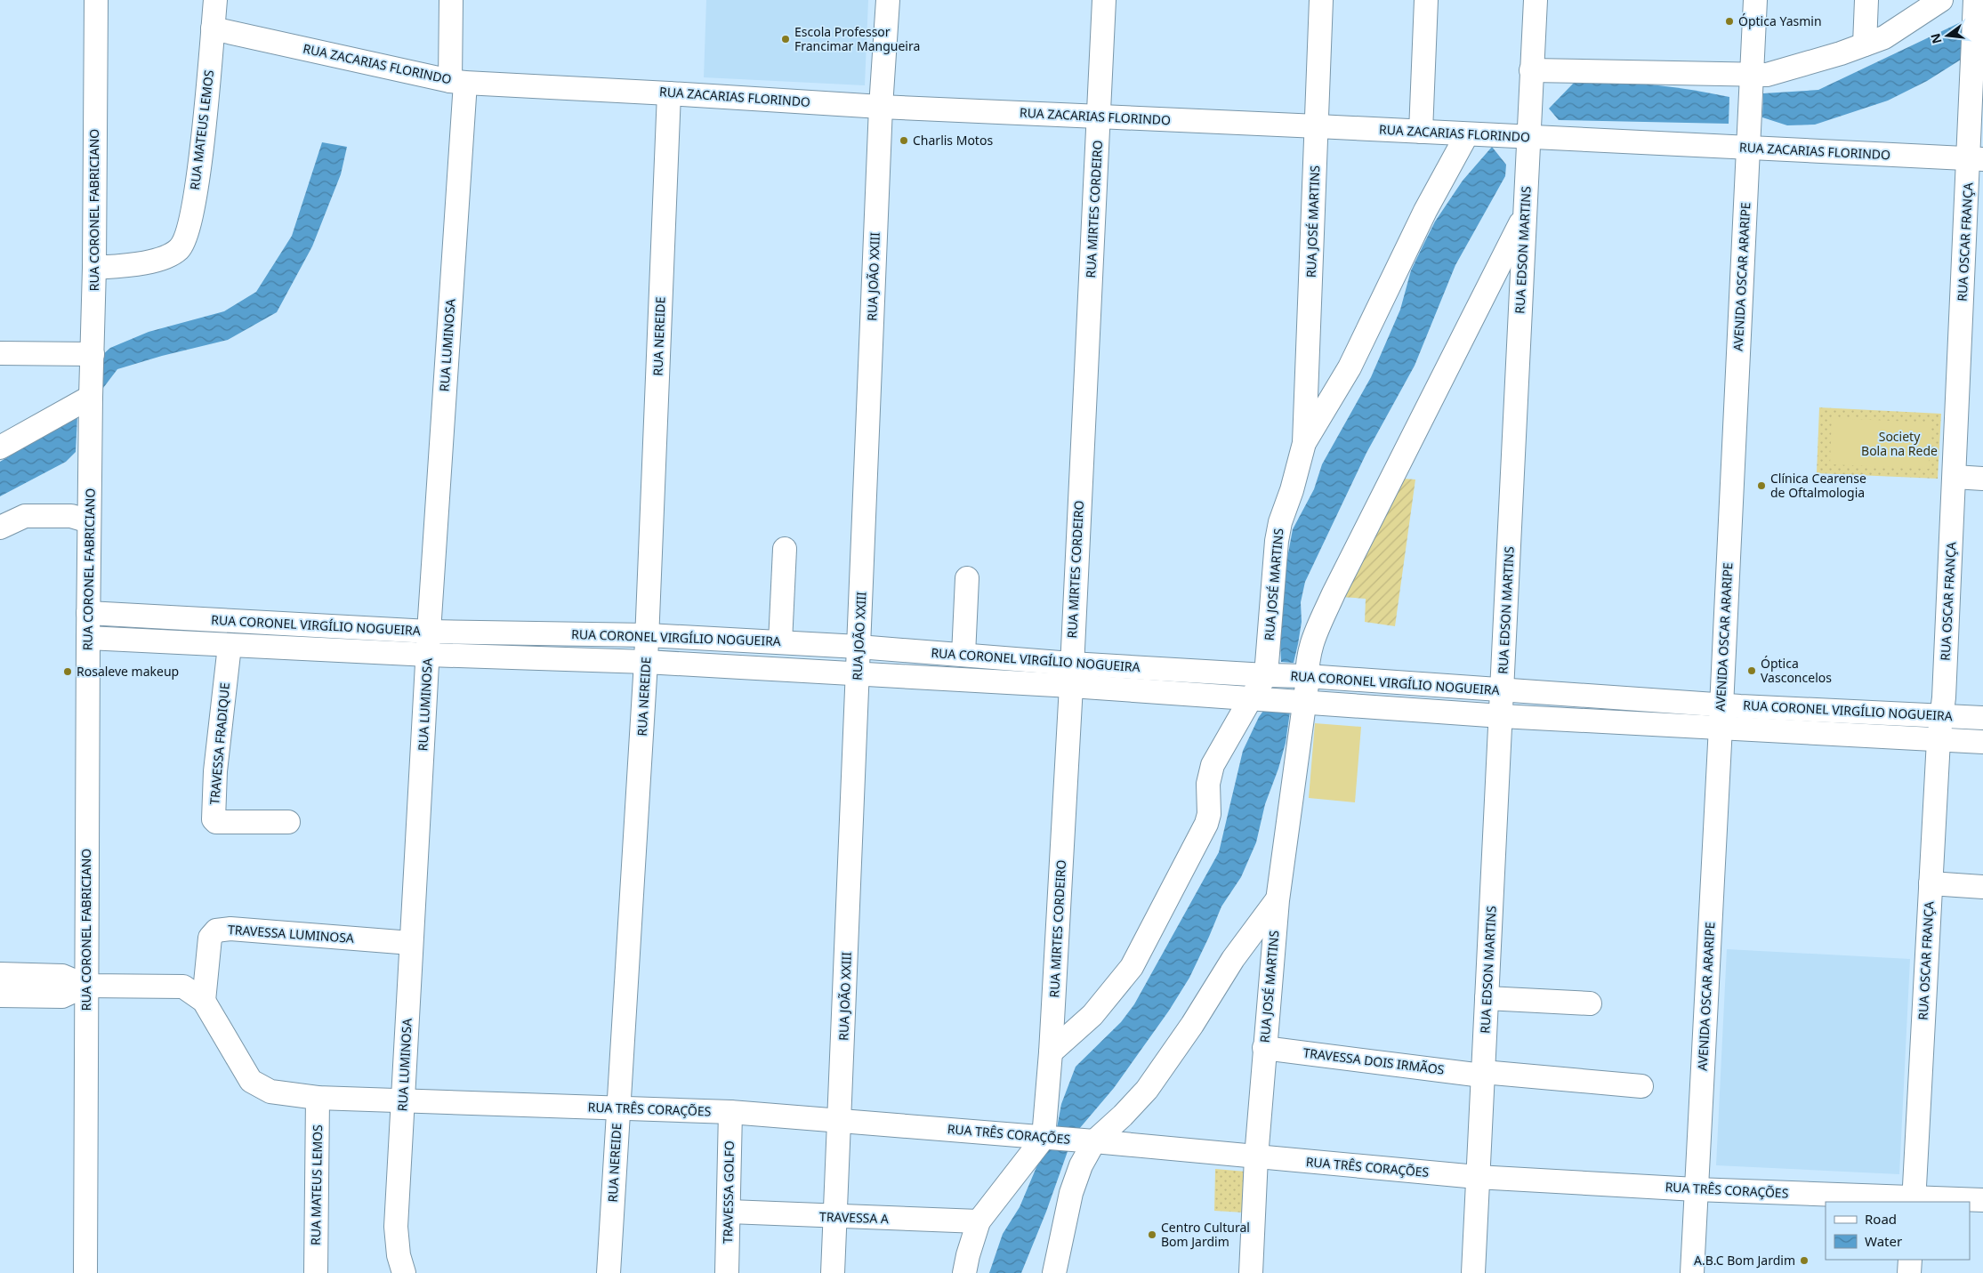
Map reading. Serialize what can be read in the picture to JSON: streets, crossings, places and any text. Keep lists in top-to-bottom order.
{
  "streets": {
    "street": [
      "RUA ZACARIAS FLORINDO",
      "RUA MATEUS LEMOS",
      "RUA MIRTES CORDEIRO",
      "RUA CORONEL FABRICIANO",
      "RUA JOSÉ MARTINS",
      "RUA OSCAR FRANÇA",
      "RUA EDSON MARTINS",
      "RUA JOÃO XXIII",
      "AVENIDA OSCAR ARARIPE",
      "RUA NEREIDE",
      "RUA LUMINOSA",
      "RUA CORONEL VIRGÍLIO NOGUEIRA",
      "TRAVESSA FRADIQUE",
      "TRAVESSA LUMINOSA",
      "TRAVESSA DOIS IRMÃOS",
      "RUA TRÊS CORAÇÕES",
      "TRAVESSA GOLFO",
      "TRAVESSA A"
    ]
  },
  "crossings": [
    ["RUA ZACARIAS FLORINDO", "RUA MATEUS LEMOS"],
    ["RUA ZACARIAS FLORINDO", "RUA MIRTES CORDEIRO"],
    ["RUA ZACARIAS FLORINDO", "RUA JOSÉ MARTINS"],
    ["RUA ZACARIAS FLORINDO", "RUA OSCAR FRANÇA"],
    ["RUA ZACARIAS FLORINDO", "RUA EDSON MARTINS"],
    ["RUA ZACARIAS FLORINDO", "RUA JOÃO XXIII"],
    ["RUA ZACARIAS FLORINDO", "AVENIDA OSCAR ARARIPE"],
    ["RUA ZACARIAS FLORINDO", "RUA NEREIDE"],
    ["RUA ZACARIAS FLORINDO", "RUA LUMINOSA"],
    ["RUA MATEUS LEMOS", "RUA CORONEL FABRICIANO"],
    ["RUA MATEUS LEMOS", "RUA TRÊS CORAÇÕES"],
    ["RUA MIRTES CORDEIRO", "RUA JOSÉ MARTINS"],
    ["RUA MIRTES CORDEIRO", "RUA CORONEL VIRGÍLIO NOGUEIRA"],
    ["RUA MIRTES CORDEIRO", "RUA TRÊS CORAÇÕES"],
    ["RUA CORONEL FABRICIANO", "RUA CORONEL VIRGÍLIO NOGUEIRA"],
    ["RUA CORONEL FABRICIANO", "RUA TRÊS CORAÇÕES"],
    ["RUA JOSÉ MARTINS", "RUA EDSON MARTINS"],
    ["RUA JOSÉ MARTINS", "RUA CORONEL VIRGÍLIO NOGUEIRA"],
    ["RUA JOSÉ MARTINS", "TRAVESSA DOIS IRMÃOS"],
    ["RUA JOSÉ MARTINS", "RUA TRÊS CORAÇÕES"],
    ["RUA OSCAR FRANÇA", "RUA CORONEL VIRGÍLIO NOGUEIRA"],
    ["RUA OSCAR FRANÇA", "RUA TRÊS CORAÇÕES"],
    ["RUA EDSON MARTINS", "RUA CORONEL VIRGÍLIO NOGUEIRA"],
    ["RUA EDSON MARTINS", "TRAVESSA DOIS IRMÃOS"],
    ["RUA EDSON MARTINS", "RUA TRÊS CORAÇÕES"],
    ["RUA JOÃO XXIII", "RUA CORONEL VIRGÍLIO NOGUEIRA"],
    ["RUA JOÃO XXIII", "RUA TRÊS CORAÇÕES"],
    ["RUA JOÃO XXIII", "TRAVESSA A"],
    ["AVENIDA OSCAR ARARIPE", "RUA CORONEL VIRGÍLIO NOGUEIRA"],
    ["AVENIDA OSCAR ARARIPE", "RUA TRÊS CORAÇÕES"],
    ["RUA NEREIDE", "RUA CORONEL VIRGÍLIO NOGUEIRA"],
    ["RUA NEREIDE", "RUA TRÊS CORAÇÕES"],
    ["RUA LUMINOSA", "RUA CORONEL VIRGÍLIO NOGUEIRA"],
    ["RUA LUMINOSA", "TRAVESSA LUMINOSA"],
    ["RUA LUMINOSA", "RUA TRÊS CORAÇÕES"],
    ["RUA CORONEL VIRGÍLIO NOGUEIRA", "TRAVESSA FRADIQUE"],
    ["TRAVESSA LUMINOSA", "RUA TRÊS CORAÇÕES"],
    ["RUA TRÊS CORAÇÕES", "TRAVESSA GOLFO"],
    ["TRAVESSA GOLFO", "TRAVESSA A"]
  ],
  "parks": ["Society Bola na Rede"],
  "places": [
    "Óptica Yasmin",
    "Escola Professor Francimar Mangueira",
    "Charlis Motos",
    "Clínica Cearense de Oftalmologia",
    "Óptica Vasconcelos",
    "Rosaleve makeup",
    "Centro Cultural Bom Jardim",
    "A.B.C Bom Jardim"
  ],
  "legend": ["Road", "Water"],
  "north": "left"
}
